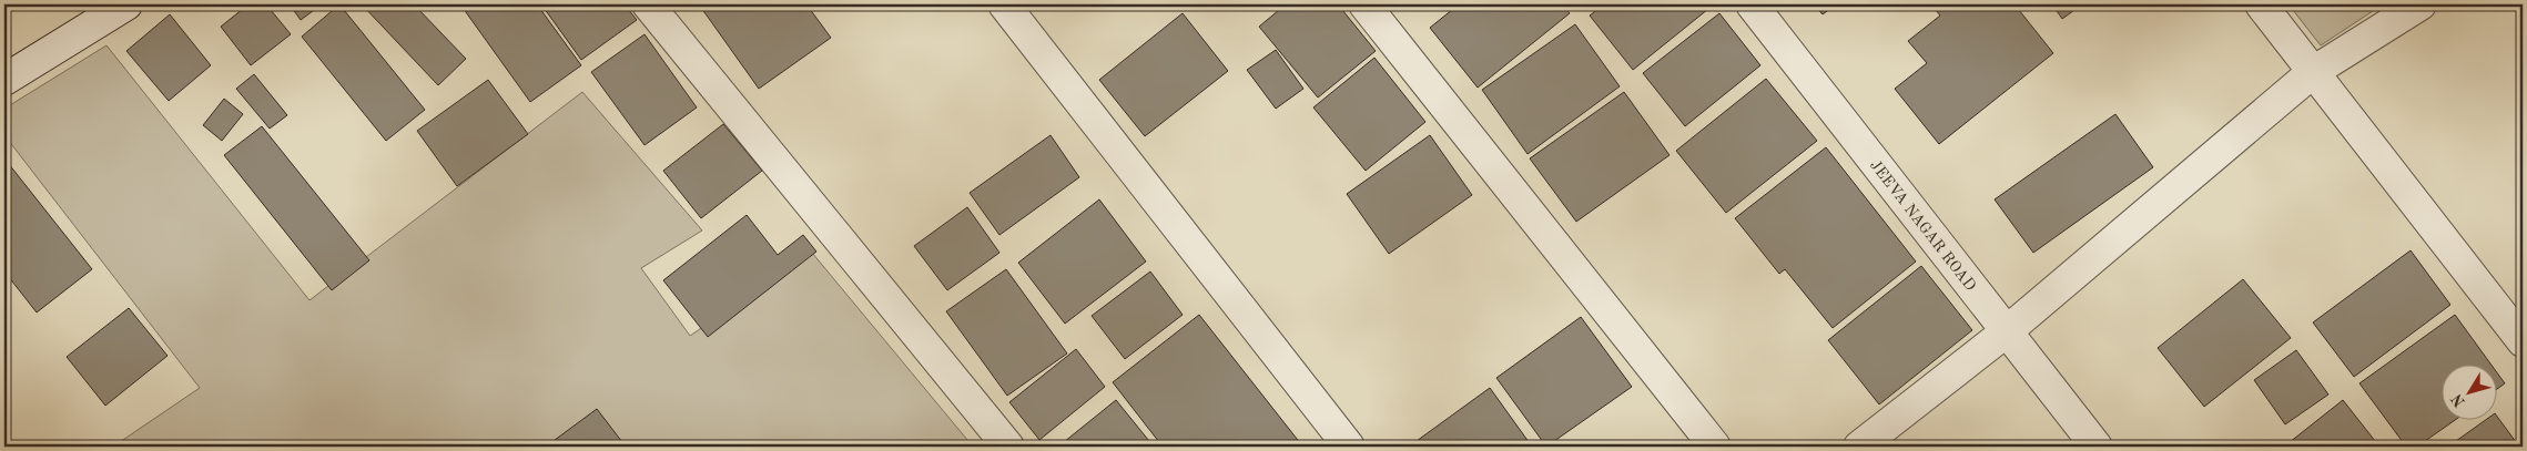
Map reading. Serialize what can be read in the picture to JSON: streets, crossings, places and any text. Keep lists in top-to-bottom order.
{
  "streets": {
    "street": ["JEEVA NAGAR ROAD"]
  },
  "north": "bottom left"
}
